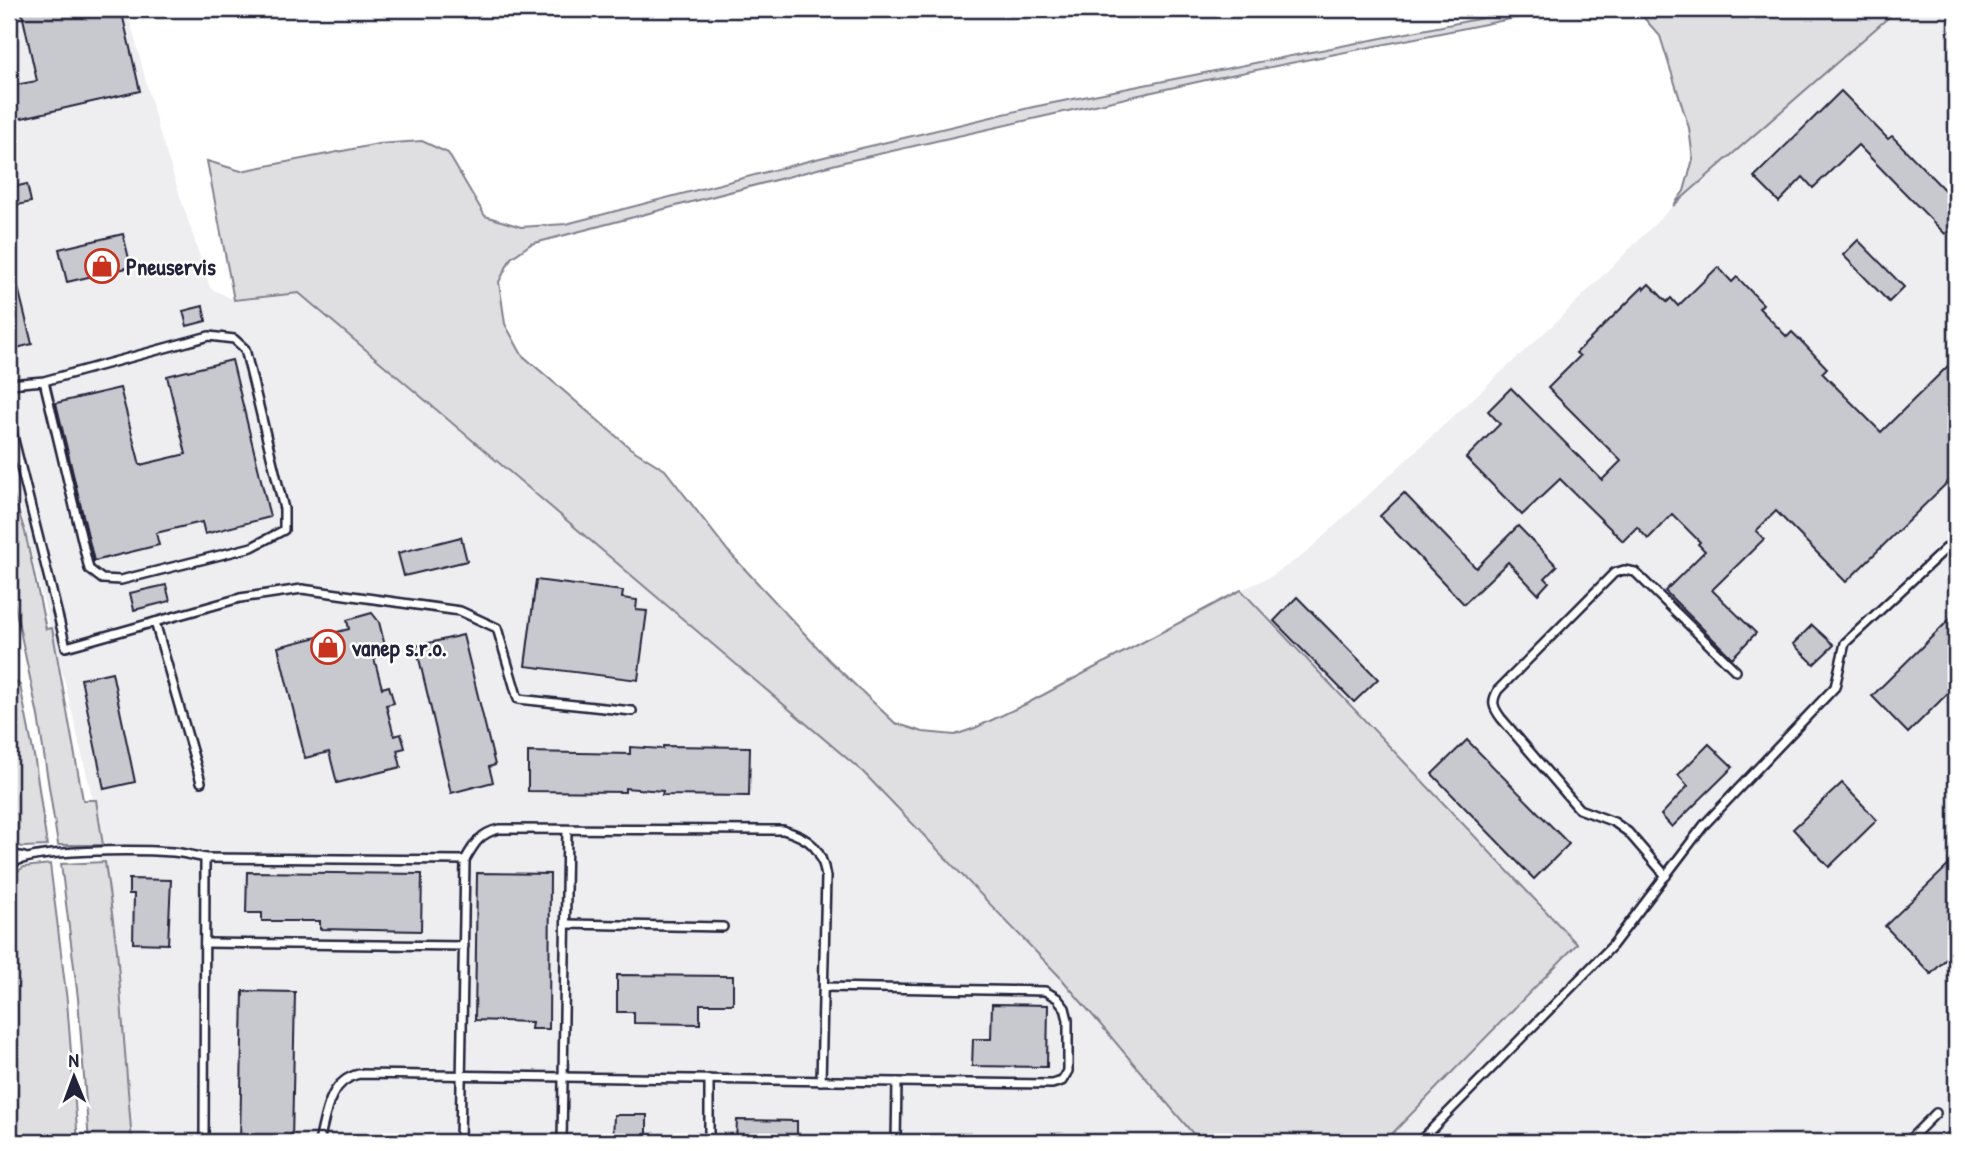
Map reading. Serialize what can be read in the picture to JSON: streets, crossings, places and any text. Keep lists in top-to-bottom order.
{
  "places": {
    "shop": ["Pneuservis", "vanep s.r.o."]
  },
  "north": "top"
}
